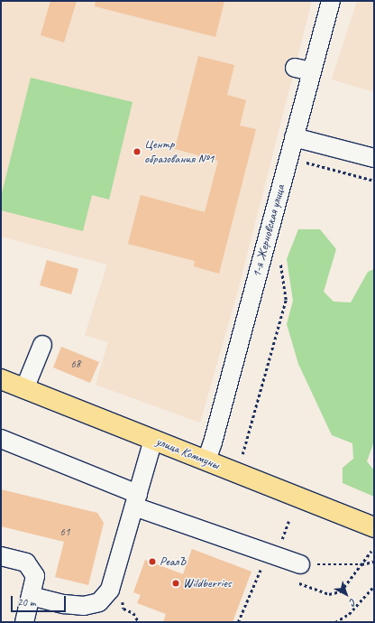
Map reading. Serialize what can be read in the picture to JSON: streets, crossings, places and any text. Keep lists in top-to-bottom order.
{
  "streets": {
    "main road": ["улица Коммуны"],
    "street": ["1-я Жерновская улица"]
  },
  "crossings": [
    ["1-я Жерновская улица", "улица Коммуны"]
  ],
  "places": ["Центр образования №1", "РеалЪ", "Wildberries"],
  "house_numbers": ["68", "61"],
  "scale_bar": "20 m",
  "north": "bottom right"
}
